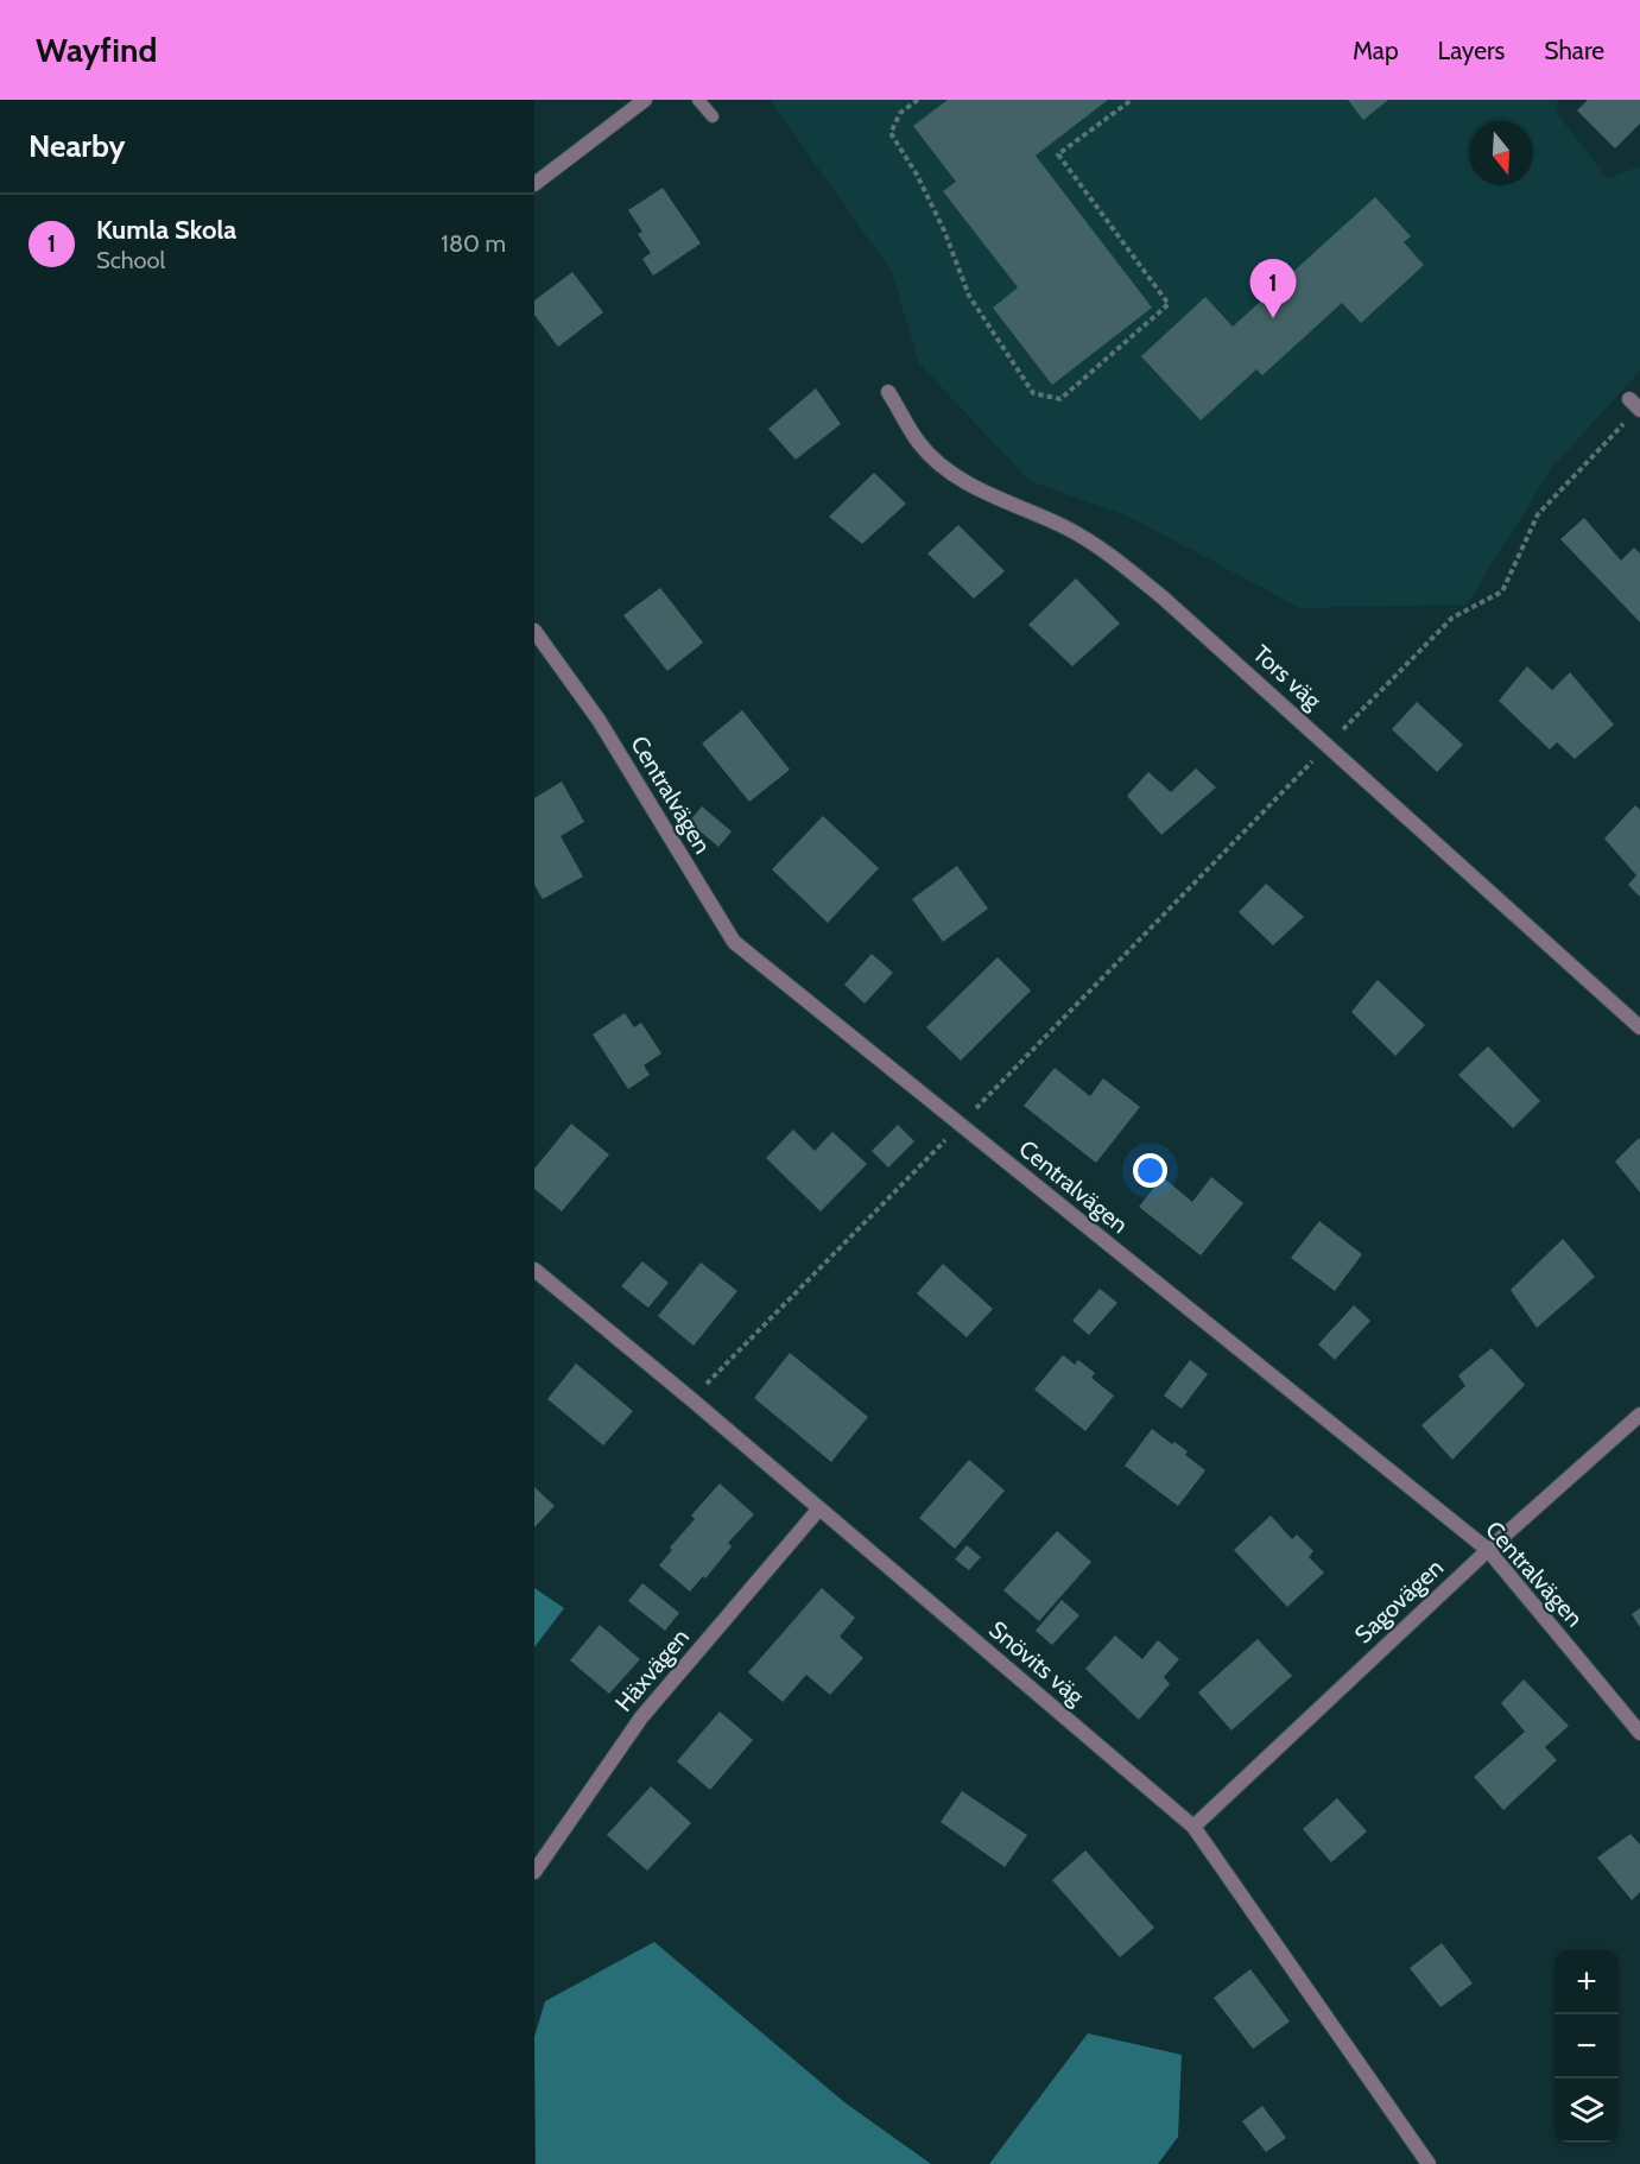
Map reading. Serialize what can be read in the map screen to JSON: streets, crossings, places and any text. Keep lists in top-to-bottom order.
{
  "streets": {
    "street": [
      "Tors väg",
      "Centralvägen",
      "Sagovägen",
      "Snövits väg",
      "Häxvägen"
    ]
  },
  "crossings": [
    ["Centralvägen", "Sagovägen"],
    ["Sagovägen", "Snövits väg"],
    ["Snövits väg", "Häxvägen"]
  ],
  "north": "bottom",
  "page": {
    "header": "Wayfind",
    "nav": ["Map", "Layers", "Share"],
    "heading": "Nearby",
    "list": [
      {
        "mark": "1",
        "name": "Kumla Skola",
        "note": "School",
        "value": "180 m"
      }
    ],
    "pins": "1",
    "map_buttons": ["+", "−"]
  }
}
